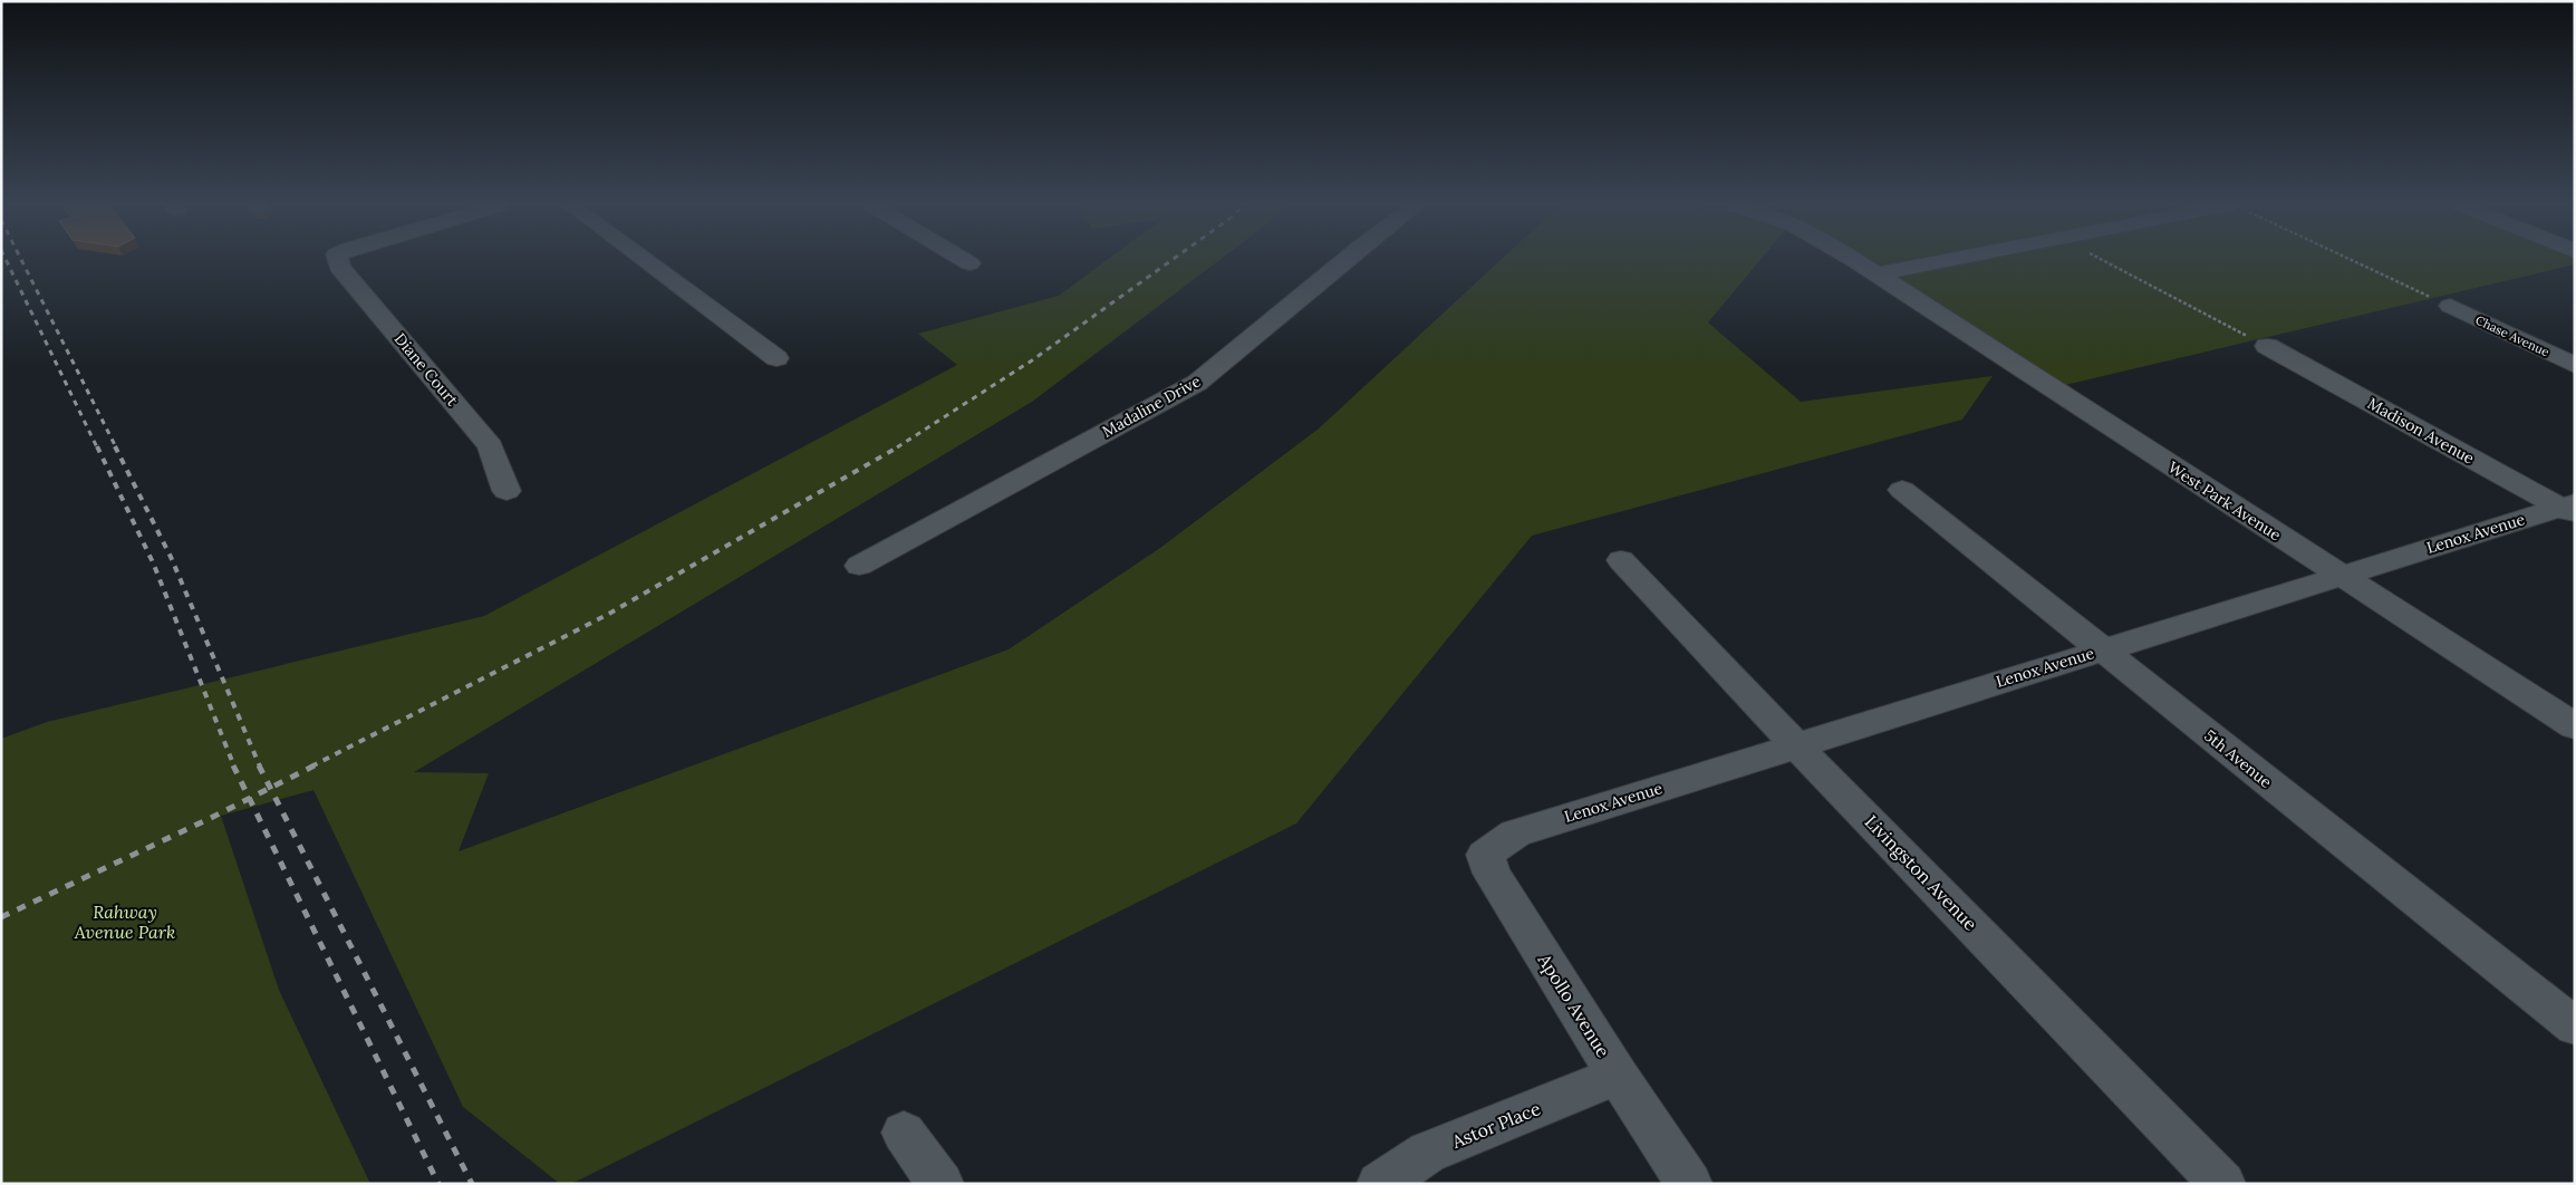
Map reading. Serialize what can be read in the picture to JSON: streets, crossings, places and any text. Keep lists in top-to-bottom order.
{
  "streets": {
    "street": [
      "Chase Avenue",
      "Diane Court",
      "Madaline Drive",
      "Madison Avenue",
      "West Park Avenue",
      "Lenox Avenue",
      "5th Avenue",
      "Livingston Avenue",
      "Apollo Avenue",
      "Astor Place"
    ]
  },
  "crossings": [
    ["Madison Avenue", "Lenox Avenue"],
    ["West Park Avenue", "Lenox Avenue"],
    ["Lenox Avenue", "5th Avenue"],
    ["Lenox Avenue", "Livingston Avenue"],
    ["Lenox Avenue", "Apollo Avenue"],
    ["Apollo Avenue", "Astor Place"]
  ],
  "parks": ["Rahway Avenue Park"]
}
